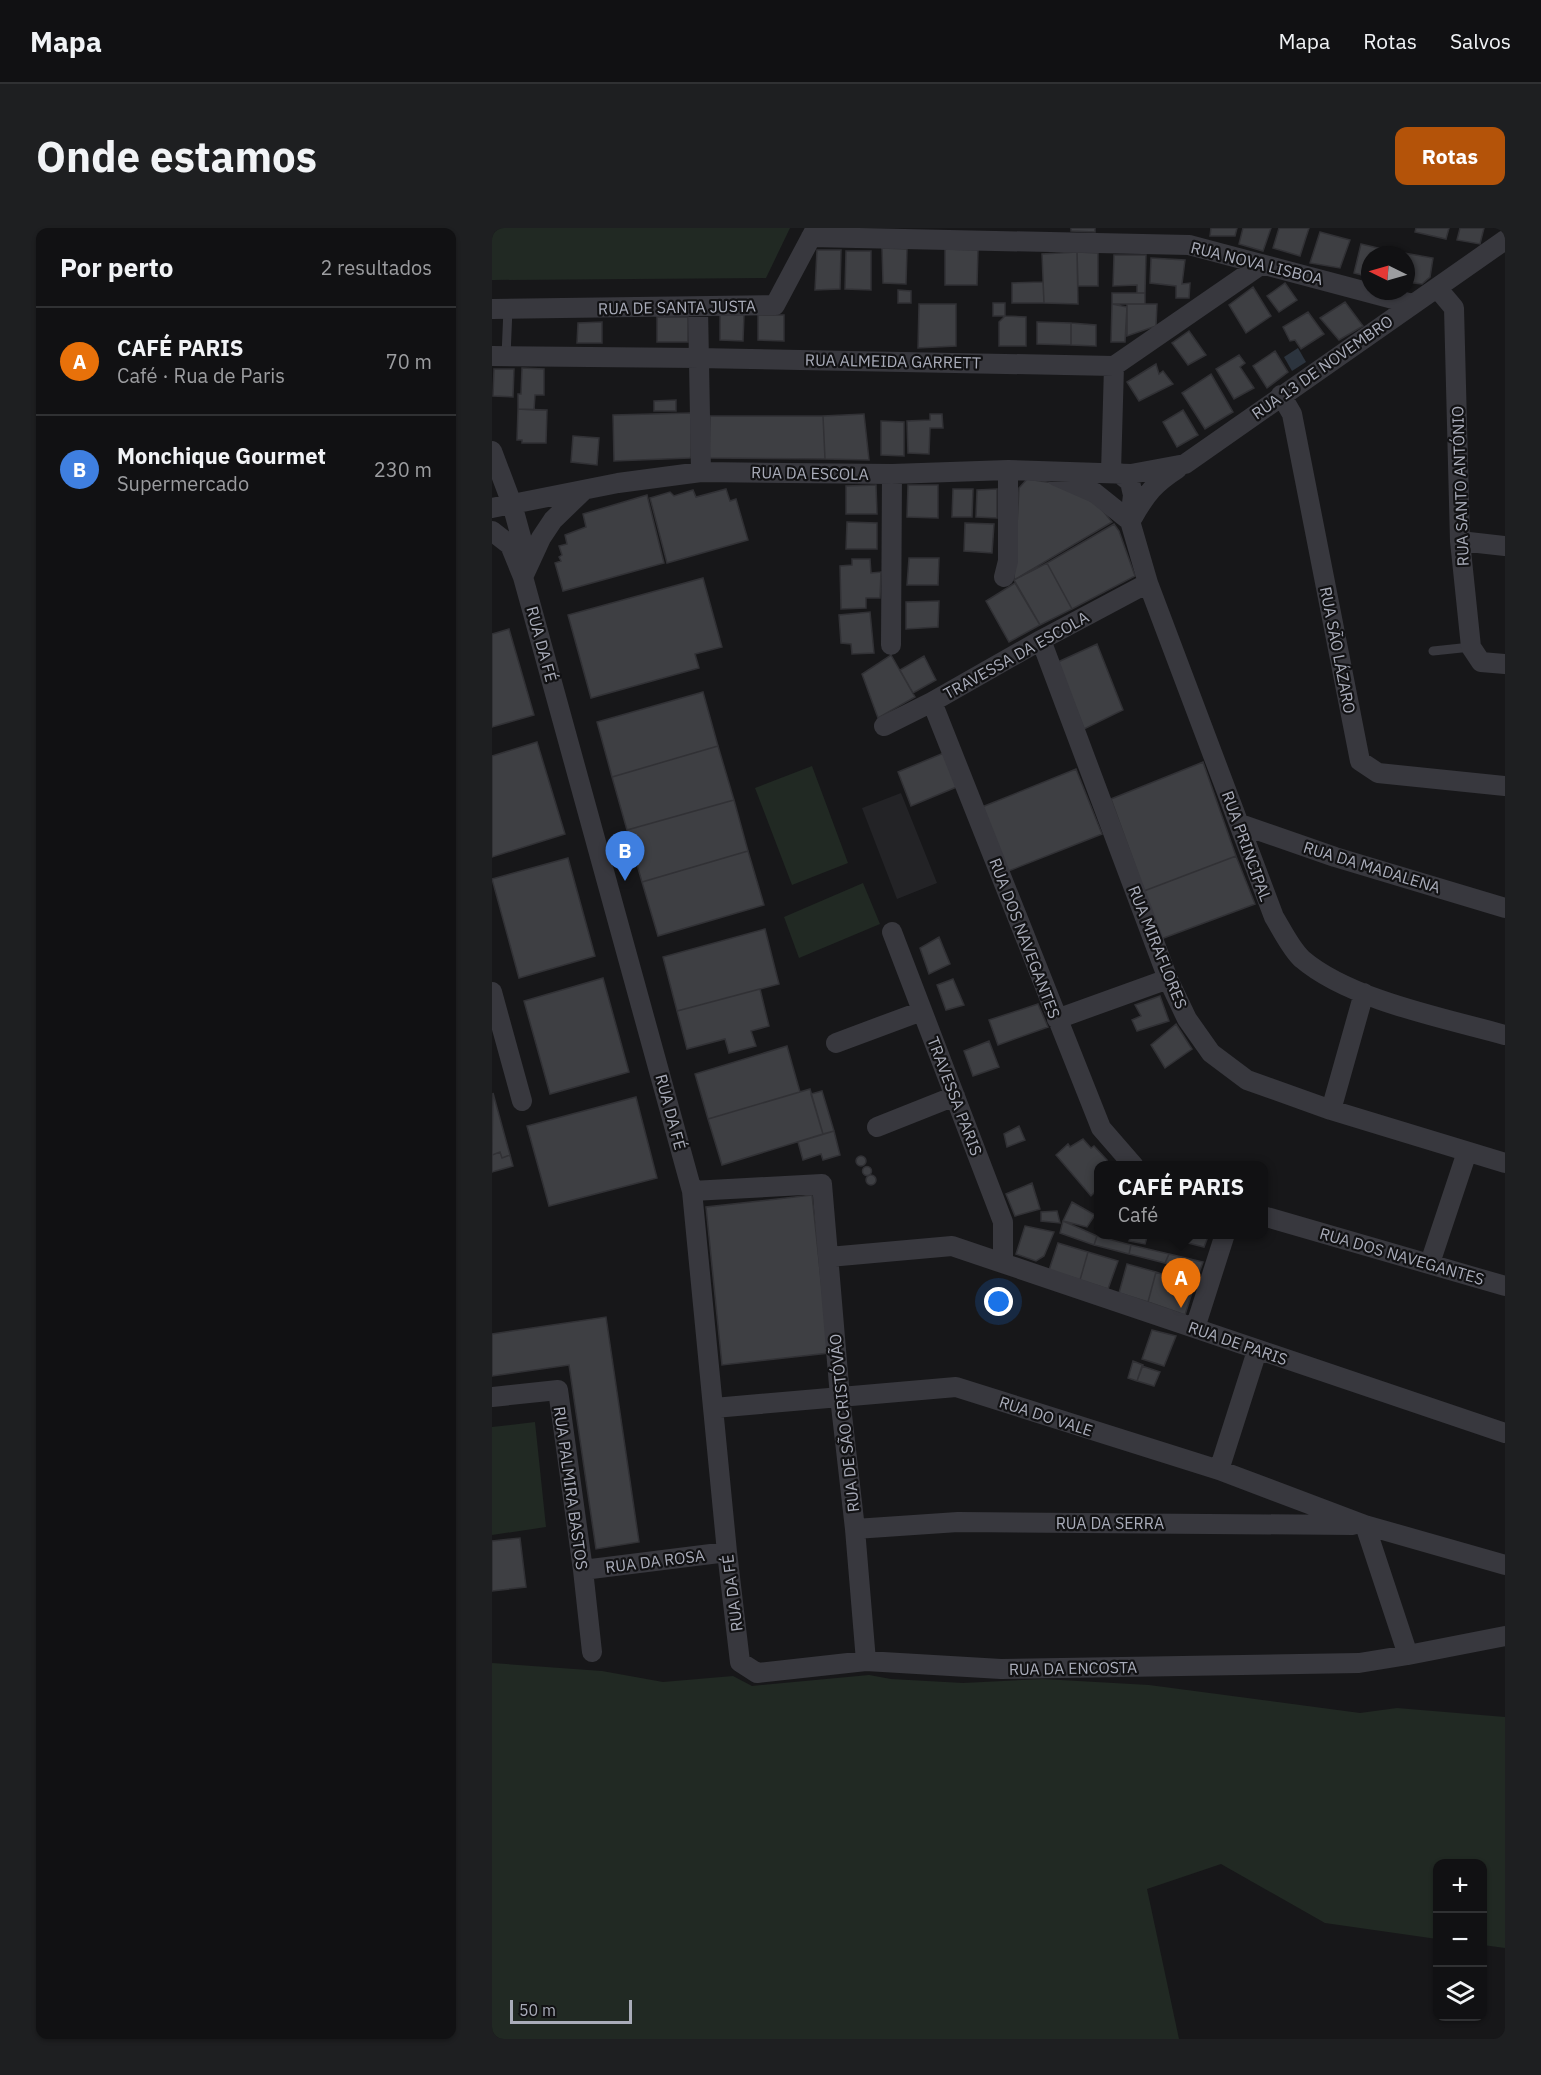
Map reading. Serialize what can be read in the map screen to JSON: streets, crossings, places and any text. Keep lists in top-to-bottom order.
{
  "streets": {
    "street": [
      "RUA NOVA LISBOA",
      "RUA DE SANTA JUSTA",
      "RUA ALMEIDA GARRETT",
      "RUA 13 DE NOVEMBRO",
      "RUA DA ESCOLA",
      "RUA SANTO ANTÓNIO",
      "RUA DA FÉ",
      "RUA SÃO LÁZARO",
      "TRAVESSA DA ESCOLA",
      "RUA PRINCIPAL",
      "RUA DA MADALENA",
      "RUA DOS NAVEGANTES",
      "RUA MIRAFLORES",
      "TRAVESSA PARIS",
      "RUA DE PARIS",
      "RUA DO VALE",
      "RUA DE SÃO CRISTÓVÃO",
      "RUA PALMIRA BASTOS",
      "RUA DA SERRA",
      "RUA DA ROSA",
      "RUA DA ENCOSTA"
    ]
  },
  "crossings": [
    ["RUA NOVA LISBOA", "RUA DE SANTA JUSTA"],
    ["RUA NOVA LISBOA", "RUA 13 DE NOVEMBRO"],
    ["RUA 13 DE NOVEMBRO", "RUA DA ESCOLA"],
    ["RUA 13 DE NOVEMBRO", "RUA SANTO ANTÓNIO"],
    ["RUA 13 DE NOVEMBRO", "RUA SÃO LÁZARO"],
    ["RUA DA ESCOLA", "RUA DA FÉ"],
    ["RUA DA FÉ", "RUA DO VALE"],
    ["RUA DA FÉ", "RUA DE SÃO CRISTÓVÃO"],
    ["RUA DA FÉ", "RUA DA ROSA"],
    ["RUA DA FÉ", "RUA DA ENCOSTA"],
    ["TRAVESSA DA ESCOLA", "RUA PRINCIPAL"],
    ["TRAVESSA DA ESCOLA", "RUA DOS NAVEGANTES"],
    ["TRAVESSA DA ESCOLA", "RUA MIRAFLORES"],
    ["RUA PRINCIPAL", "RUA DA MADALENA"],
    ["TRAVESSA PARIS", "RUA DE PARIS"],
    ["RUA DE PARIS", "RUA DE SÃO CRISTÓVÃO"],
    ["RUA DO VALE", "RUA DE SÃO CRISTÓVÃO"],
    ["RUA DO VALE", "RUA DA SERRA"],
    ["RUA DE SÃO CRISTÓVÃO", "RUA DA SERRA"],
    ["RUA DE SÃO CRISTÓVÃO", "RUA DA ENCOSTA"],
    ["RUA PALMIRA BASTOS", "RUA DA ROSA"]
  ],
  "scale_bar": "50 m",
  "north": "left",
  "page": {
    "header": "Mapa",
    "nav": ["Mapa", "Rotas", "Salvos"],
    "buttons": "Rotas",
    "title": "Onde estamos",
    "heading": ["Por perto", "2 resultados"],
    "list": [
      {
        "mark": "A",
        "name": "CAFÉ PARIS",
        "note": "Café · Rua de Paris",
        "value": "70 m"
      },
      {
        "mark": "B",
        "name": "Monchique Gourmet",
        "note": "Supermercado",
        "value": "230 m"
      }
    ],
    "pins": ["B", "A"],
    "popup": ["CAFÉ PARIS", "Café"],
    "map_buttons": ["+", "−"],
    "scale": "50 m"
  }
}
